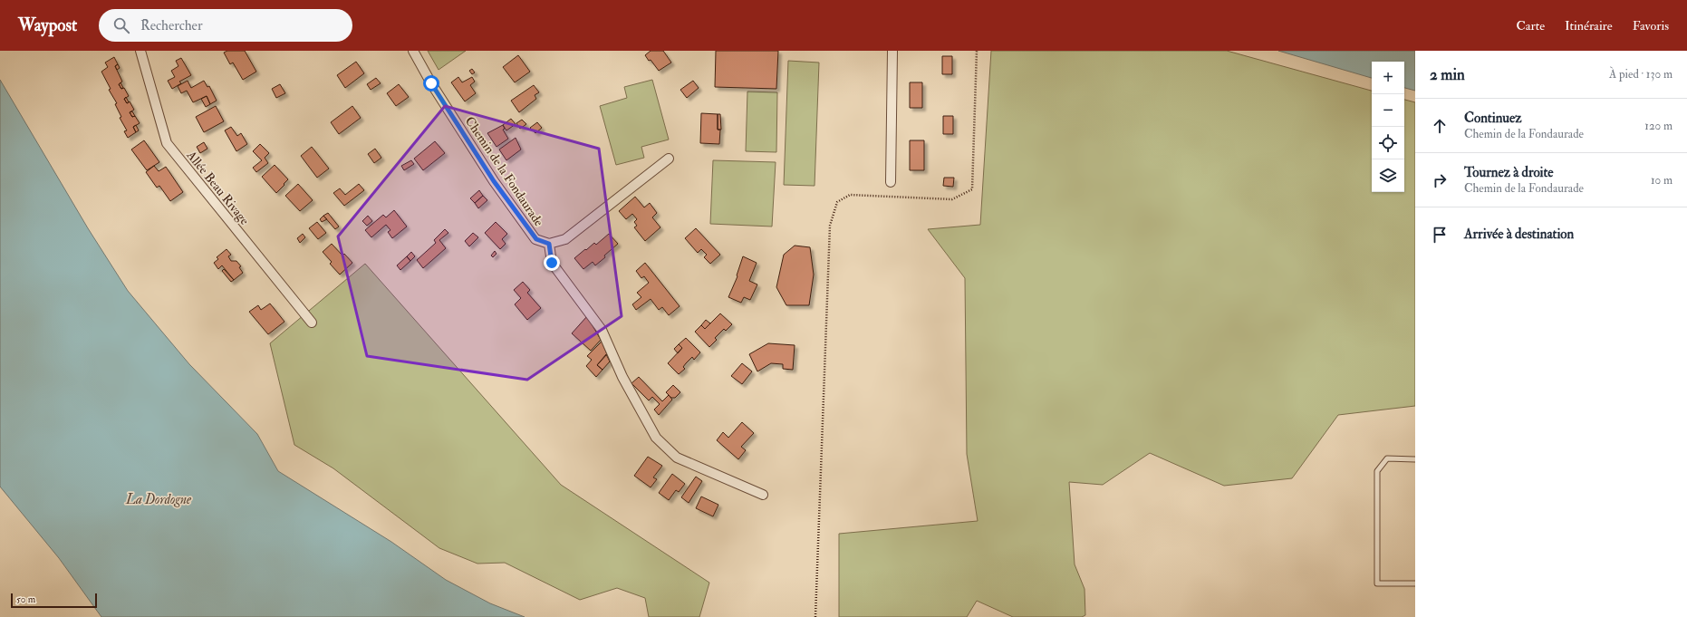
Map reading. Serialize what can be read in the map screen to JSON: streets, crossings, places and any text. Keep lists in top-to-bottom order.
{
  "streets": {
    "street": ["Chemin de la Fondaurade", "Allée Beau Rivage"]
  },
  "water": ["La Dordogne"],
  "scale_bar": "50 m",
  "page": {
    "header": "Waypost",
    "search": "Rechercher",
    "nav": ["Carte", "Itinéraire", "Favoris"],
    "heading": ["2 min", "À pied · 130 m"],
    "map_buttons": ["+", "−"],
    "list": [
      ["Continuez", "Chemin de la Fondaurade", "120 m"],
      ["Tournez à droite", "Chemin de la Fondaurade", "10 m"],
      "Arrivée à destination"
    ],
    "scale": "50 m"
  }
}
